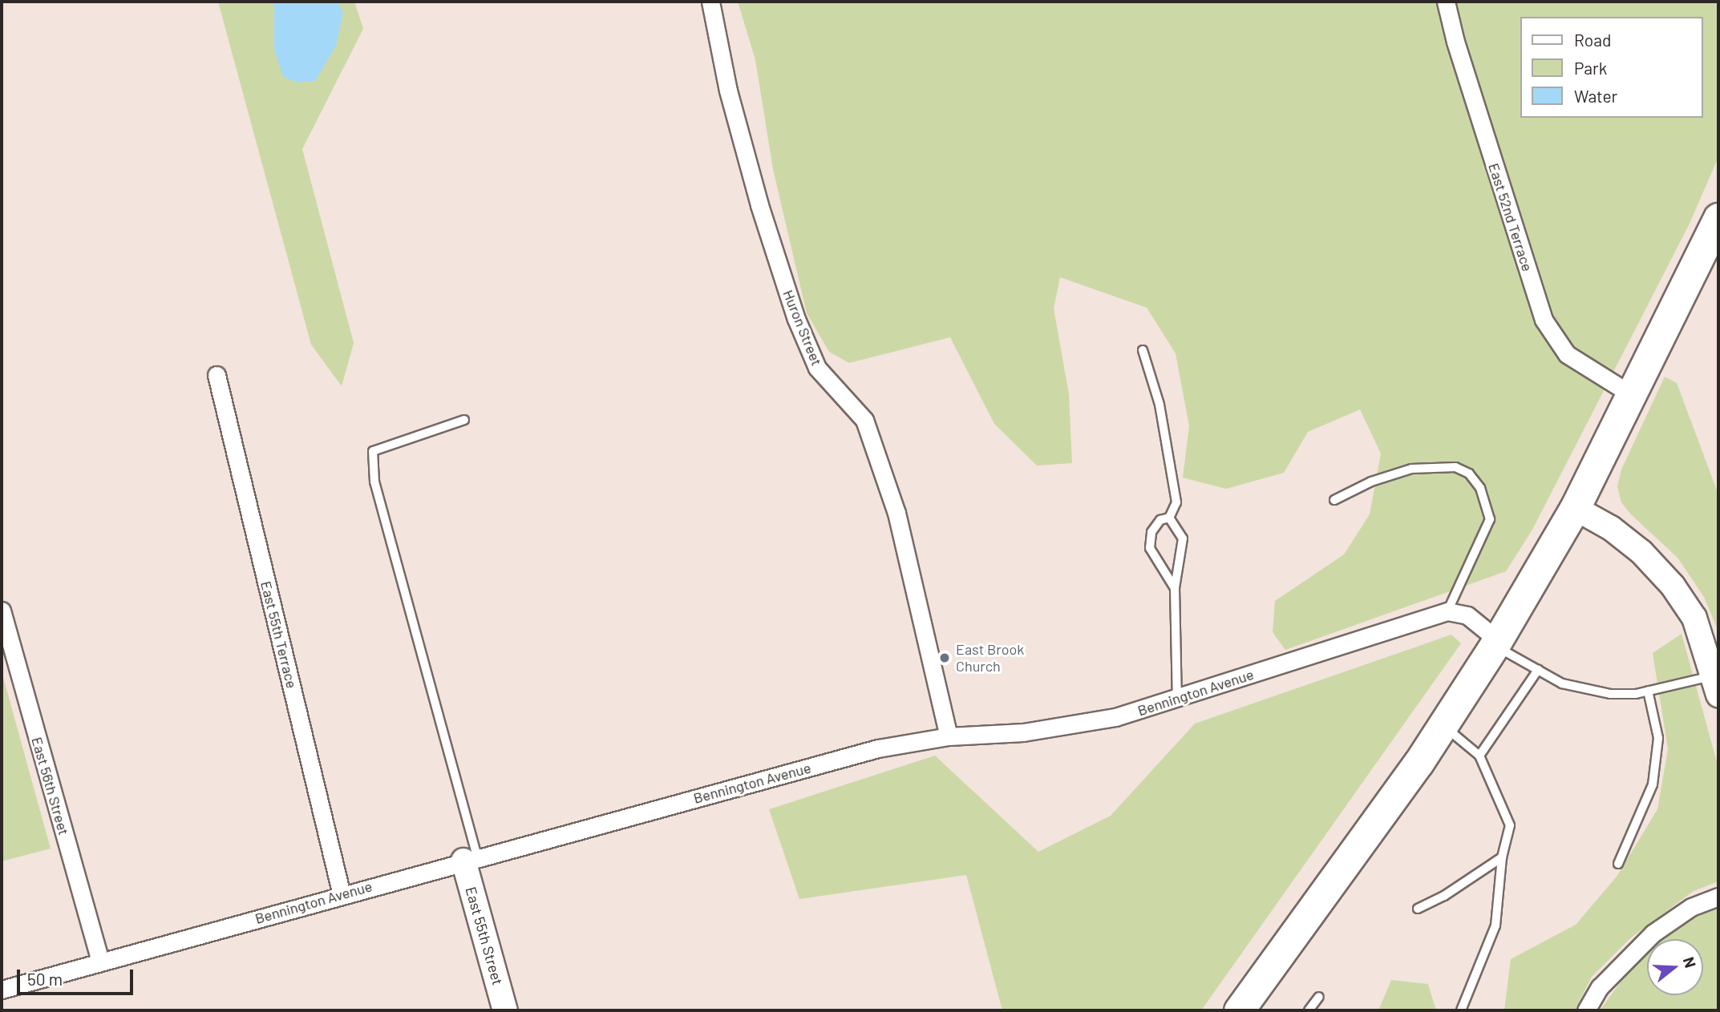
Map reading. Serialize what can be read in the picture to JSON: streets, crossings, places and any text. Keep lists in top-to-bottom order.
{
  "streets": {
    "main road": ["East 55th Street"],
    "street": [
      "East 52nd Terrace",
      "Huron Street",
      "East 55th Terrace",
      "Bennington Avenue",
      "East 56th Street"
    ]
  },
  "crossings": [
    ["Huron Street", "Bennington Avenue"],
    ["East 55th Terrace", "Bennington Avenue"],
    ["Bennington Avenue", "East 56th Street"],
    ["Bennington Avenue", "East 55th Street"]
  ],
  "places": ["East Brook Church"],
  "legend": ["Road", "Park", "Water"],
  "scale_bar": "50 m",
  "north": "right"
}
